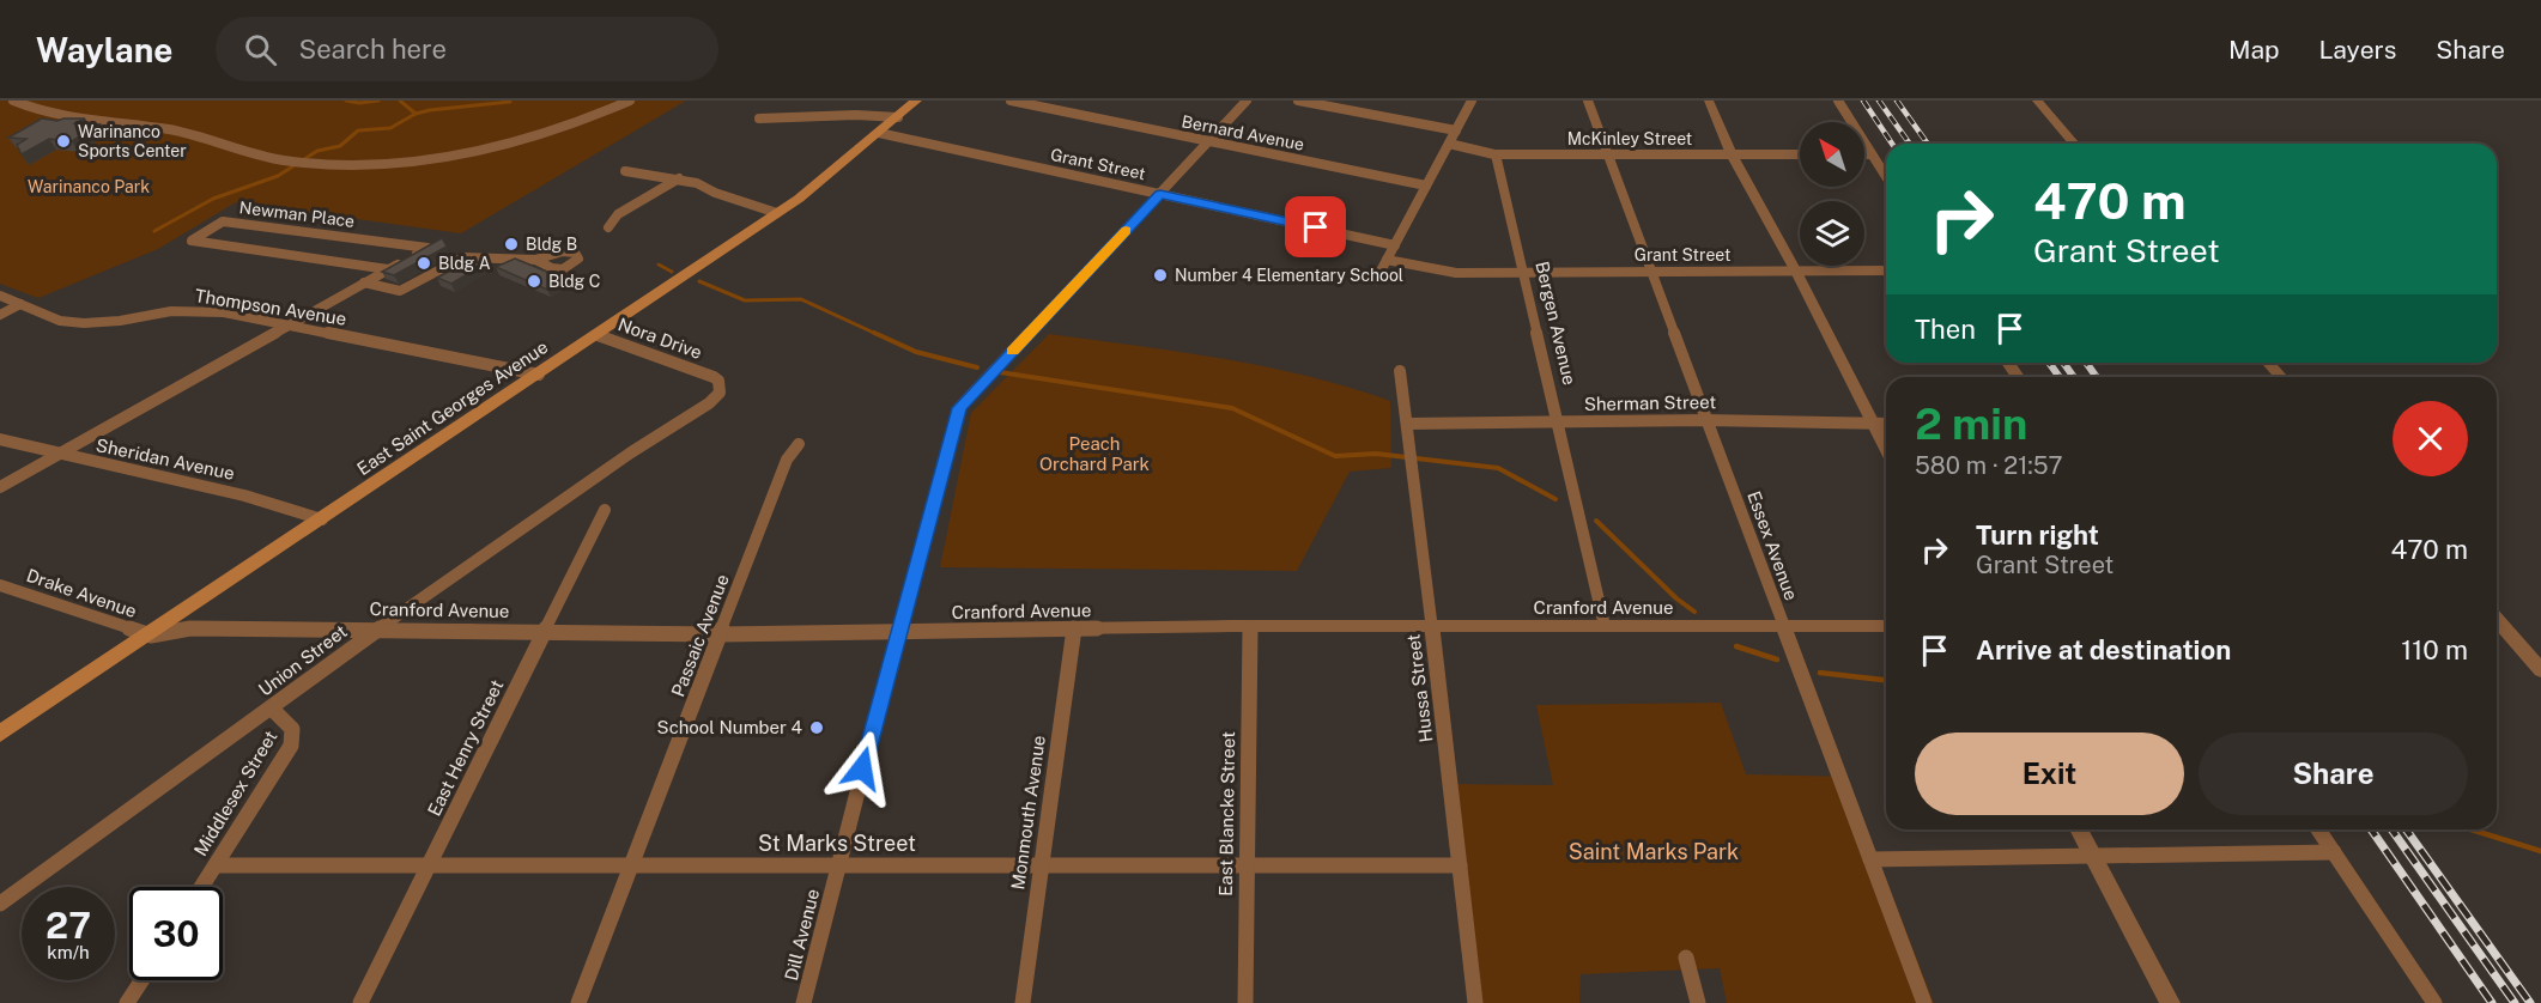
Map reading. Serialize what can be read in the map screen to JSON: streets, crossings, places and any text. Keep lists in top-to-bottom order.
{
  "streets": {
    "main road": ["East Saint Georges Avenue"],
    "street": [
      "Bernard Avenue",
      "McKinley Street",
      "Grant Street",
      "Newman Place",
      "Thompson Avenue",
      "Bergen Avenue",
      "Nora Drive",
      "Sherman Street",
      "Sheridan Avenue",
      "Essex Avenue",
      "Drake Avenue",
      "Cranford Avenue",
      "Passaic Avenue",
      "Union Street",
      "Hussa Street",
      "East Henry Street",
      "Middlesex Street",
      "Monmouth Avenue",
      "East Blancke Street",
      "St Marks Street",
      "Dill Avenue"
    ]
  },
  "crossings": [
    ["Bernard Avenue", "Dill Avenue"],
    ["McKinley Street", "Bergen Avenue"],
    ["McKinley Street", "Essex Avenue"],
    ["Grant Street", "Bergen Avenue"],
    ["Grant Street", "East Saint Georges Avenue"],
    ["Grant Street", "Essex Avenue"],
    ["Grant Street", "Dill Avenue"],
    ["Newman Place", "Thompson Avenue"],
    ["Newman Place", "Sheridan Avenue"],
    ["Thompson Avenue", "East Saint Georges Avenue"],
    ["Bergen Avenue", "Sherman Street"],
    ["Bergen Avenue", "Cranford Avenue"],
    ["Nora Drive", "East Saint Georges Avenue"],
    ["Nora Drive", "Union Street"],
    ["Sherman Street", "Essex Avenue"],
    ["Sherman Street", "Hussa Street"],
    ["East Saint Georges Avenue", "Sheridan Avenue"],
    ["East Saint Georges Avenue", "Drake Avenue"],
    ["East Saint Georges Avenue", "Cranford Avenue"],
    ["Essex Avenue", "Cranford Avenue"],
    ["Drake Avenue", "Cranford Avenue"],
    ["Cranford Avenue", "Passaic Avenue"],
    ["Cranford Avenue", "Union Street"],
    ["Cranford Avenue", "Hussa Street"],
    ["Cranford Avenue", "East Henry Street"],
    ["Cranford Avenue", "Monmouth Avenue"],
    ["Cranford Avenue", "East Blancke Street"],
    ["Cranford Avenue", "Dill Avenue"],
    ["Passaic Avenue", "St Marks Street"],
    ["Union Street", "Middlesex Street"],
    ["Hussa Street", "St Marks Street"],
    ["East Henry Street", "St Marks Street"],
    ["Middlesex Street", "St Marks Street"],
    ["Monmouth Avenue", "St Marks Street"],
    ["East Blancke Street", "St Marks Street"],
    ["St Marks Street", "Dill Avenue"]
  ],
  "parks": ["Warinanco Park", "Peach Orchard Park", "Saint Marks Park"],
  "places": [
    "Warinanco Sports Center",
    "Bldg B",
    "Bldg A",
    "Number 4 Elementary School",
    "Bldg C",
    "School Number 4"
  ],
  "north": "top left",
  "page": {
    "header": "Waylane",
    "search": "Search here",
    "nav": ["Map", "Layers", "Share"],
    "turn": ["470 m", "Grant Street"],
    "then": "Then",
    "heading": ["2 min", "580 m · 21:57"],
    "list": [
      {
        "name": "Turn right",
        "note": "Grant Street",
        "value": "470 m"
      },
      {
        "name": "Arrive at destination",
        "value": "110 m"
      }
    ],
    "buttons": ["Exit", "Share"],
    "speed": "27 km/h",
    "limit": "30"
  }
}
